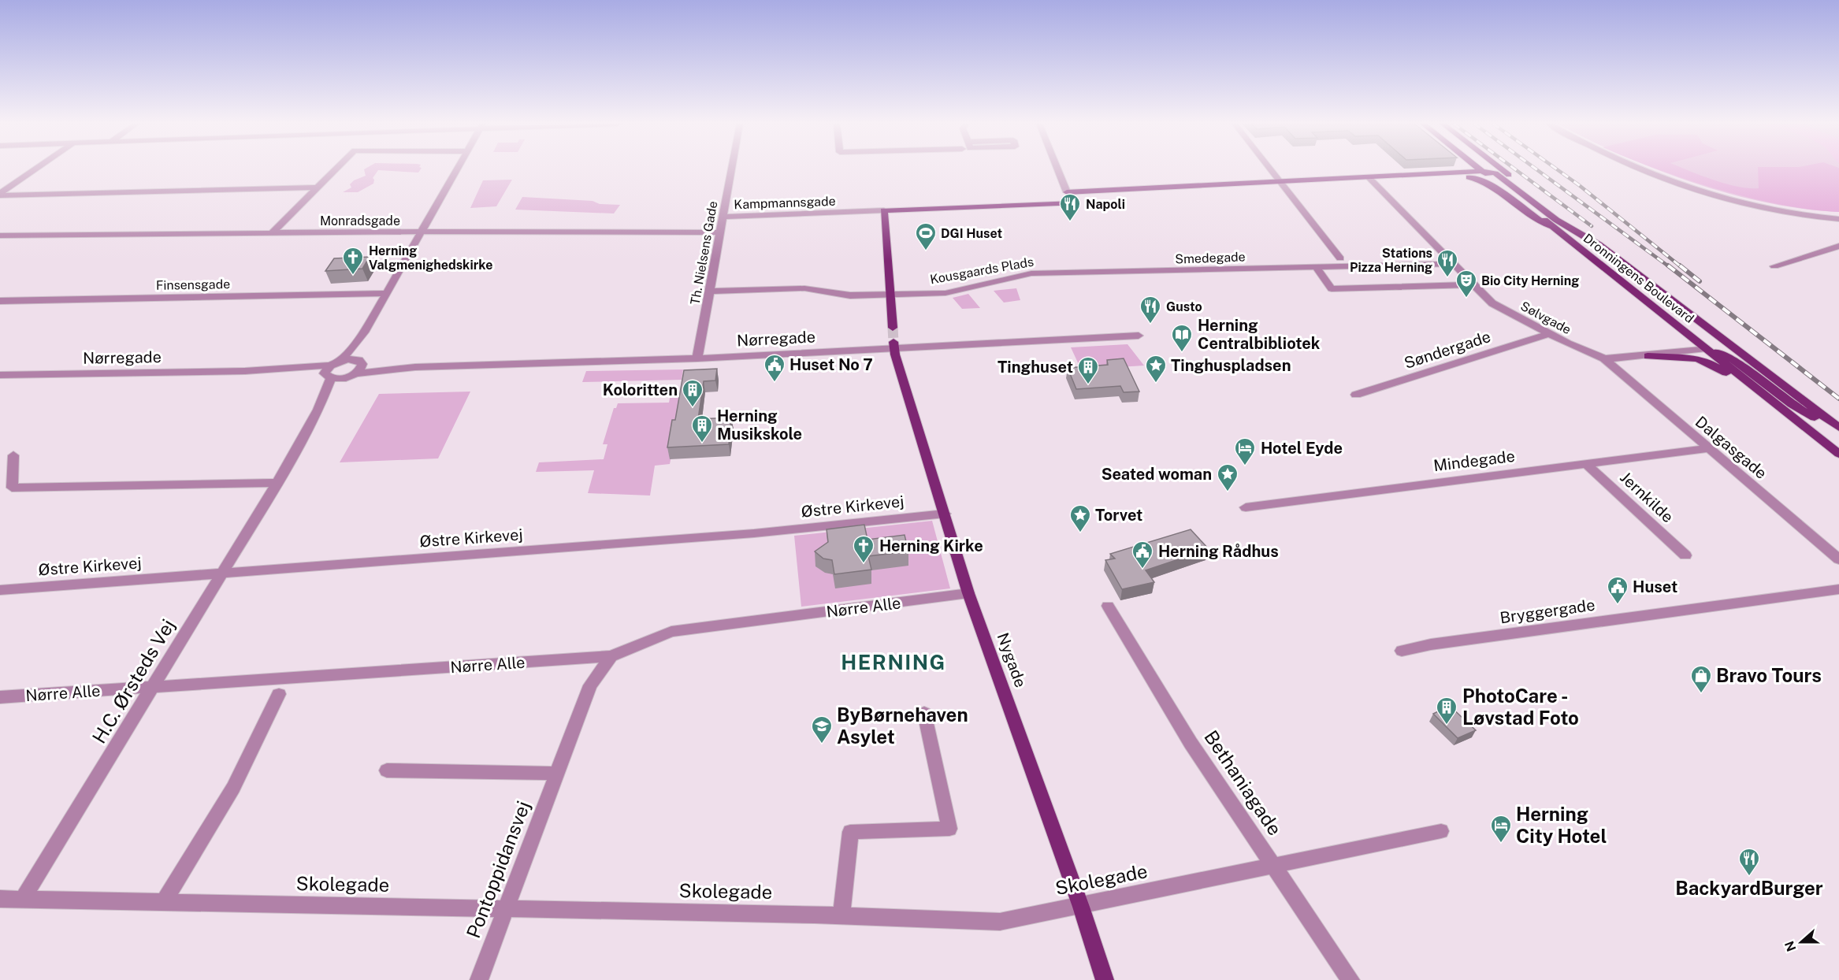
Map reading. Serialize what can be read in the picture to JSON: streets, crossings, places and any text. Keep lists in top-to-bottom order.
{
  "streets": {
    "main road": ["Kampmannsgade", "Dronningens Boulevard", "Nygade"],
    "street": [
      "Monradsgade",
      "Th. Nielsens Gade",
      "Smedegade",
      "Kousgaards Plads",
      "Finsensgade",
      "Sølvgade",
      "Nørregade",
      "Søndergade",
      "Dalgasgade",
      "Mindegade",
      "Jernkilde",
      "Østre Kirkevej",
      "Nørre Alle",
      "Bryggergade",
      "H.C. Ørsteds Vej",
      "Bethaniagade",
      "Pontoppidansvej",
      "Skolegade"
    ]
  },
  "crossings": [
    ["Kampmannsgade", "Th. Nielsens Gade"],
    ["Monradsgade", "Th. Nielsens Gade"],
    ["Th. Nielsens Gade", "Kousgaards Plads"],
    ["Th. Nielsens Gade", "Nørregade"],
    ["Smedegade", "Kousgaards Plads"],
    ["Smedegade", "Sølvgade"],
    ["Dronningens Boulevard", "Sølvgade"],
    ["Sølvgade", "Søndergade"],
    ["Sølvgade", "Dalgasgade"],
    ["Nørregade", "Nygade"],
    ["Nørregade", "H.C. Ørsteds Vej"],
    ["Dalgasgade", "Mindegade"],
    ["Mindegade", "Jernkilde"],
    ["Østre Kirkevej", "Nygade"],
    ["Østre Kirkevej", "H.C. Ørsteds Vej"],
    ["Nørre Alle", "Nygade"],
    ["Nørre Alle", "H.C. Ørsteds Vej"],
    ["Nørre Alle", "Pontoppidansvej"],
    ["Nygade", "Skolegade"],
    ["H.C. Ørsteds Vej", "Skolegade"],
    ["Bethaniagade", "Skolegade"],
    ["Pontoppidansvej", "Skolegade"]
  ],
  "districts": ["HERNING"],
  "places": {
    "restaurant": [
      "Napoli",
      "Stations Pizza Herning",
      "Gusto",
      "BackyardBurger"
    ],
    "sports": ["DGI Huset"],
    "church": ["Herning Valgmenighedskirke", "Herning Kirke"],
    "theatre": ["Bio City Herning"],
    "library": ["Herning Centralbibliotek"],
    "public building": ["Huset No 7", "Herning Rådhus", "Huset"],
    "place": ["Tinghuspladsen", "Seated woman", "Torvet"],
    "building": [
      "Tinghuset",
      "Koloritten",
      "Herning Musikskole",
      "PhotoCare - Løvstad Foto"
    ],
    "hotel": ["Hotel Eyde", "Herning City Hotel"],
    "shop": ["Bravo Tours"],
    "school or university": ["ByBørnehaven Asylet"]
  },
  "north": "left"
}
